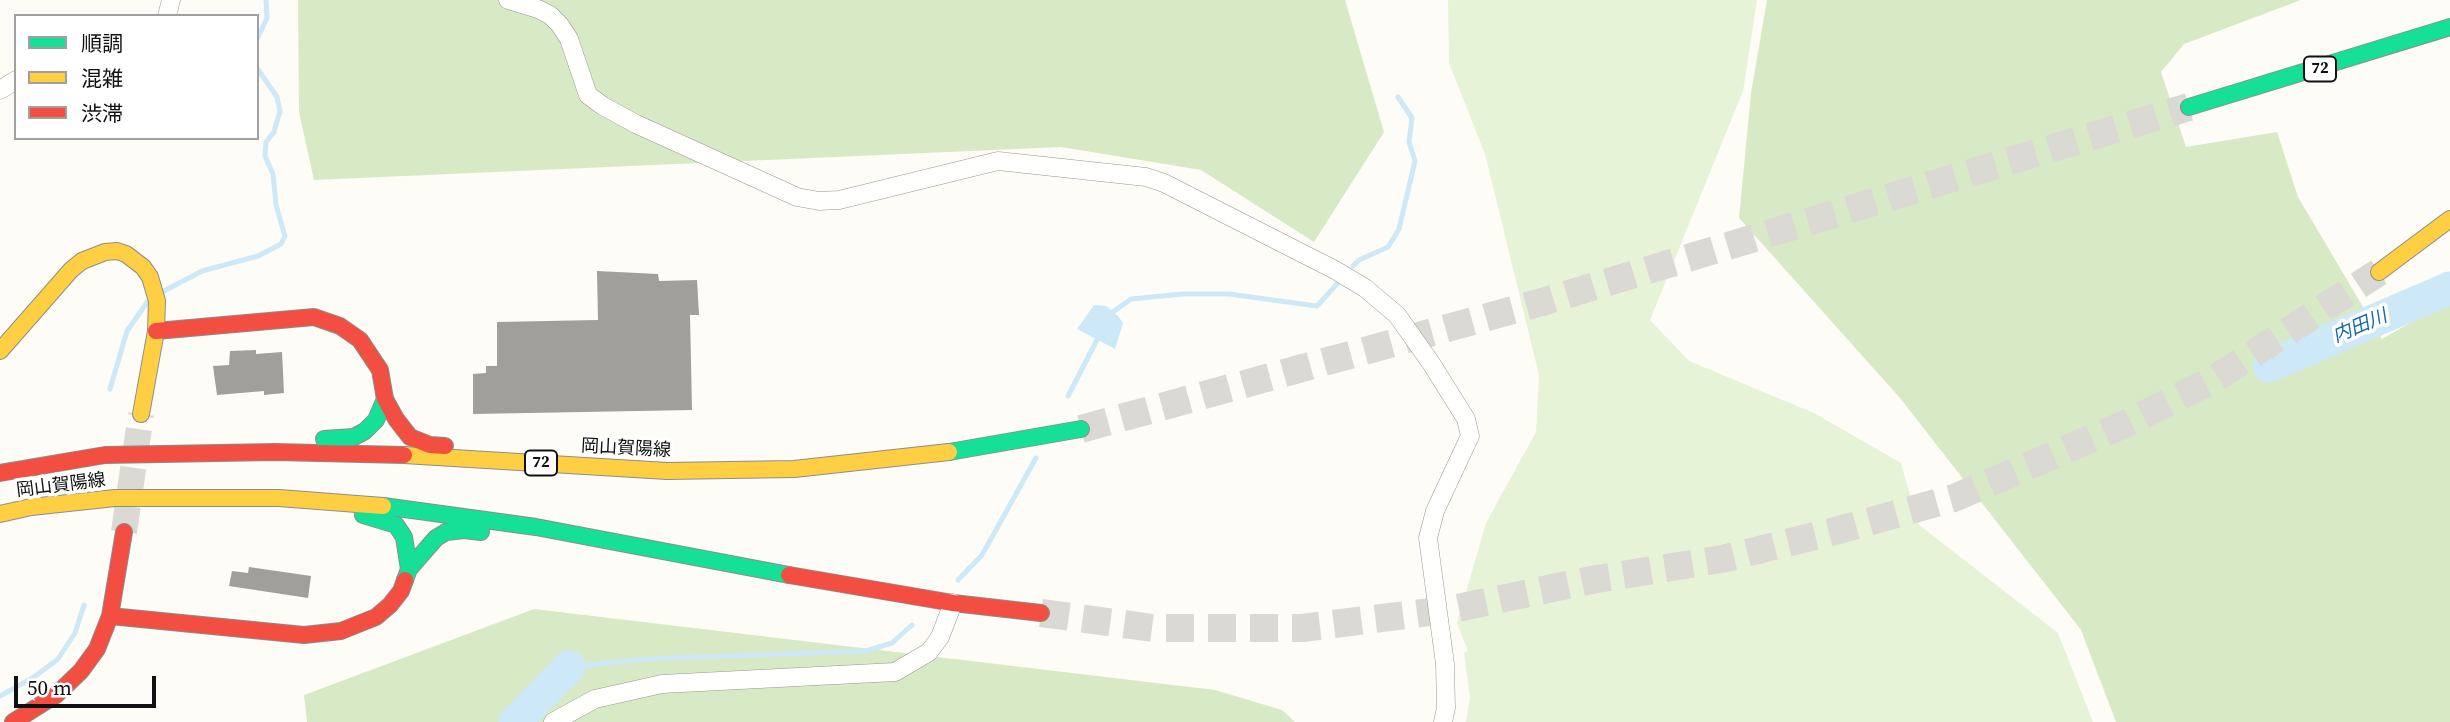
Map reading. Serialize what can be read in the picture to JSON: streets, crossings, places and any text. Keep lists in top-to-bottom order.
{
  "streets": {
    "main road": ["72", "岡山賀陽線"]
  },
  "water": ["内田川"],
  "legend": ["順調", "混雑", "渋滞"],
  "scale_bar": "50 m"
}
